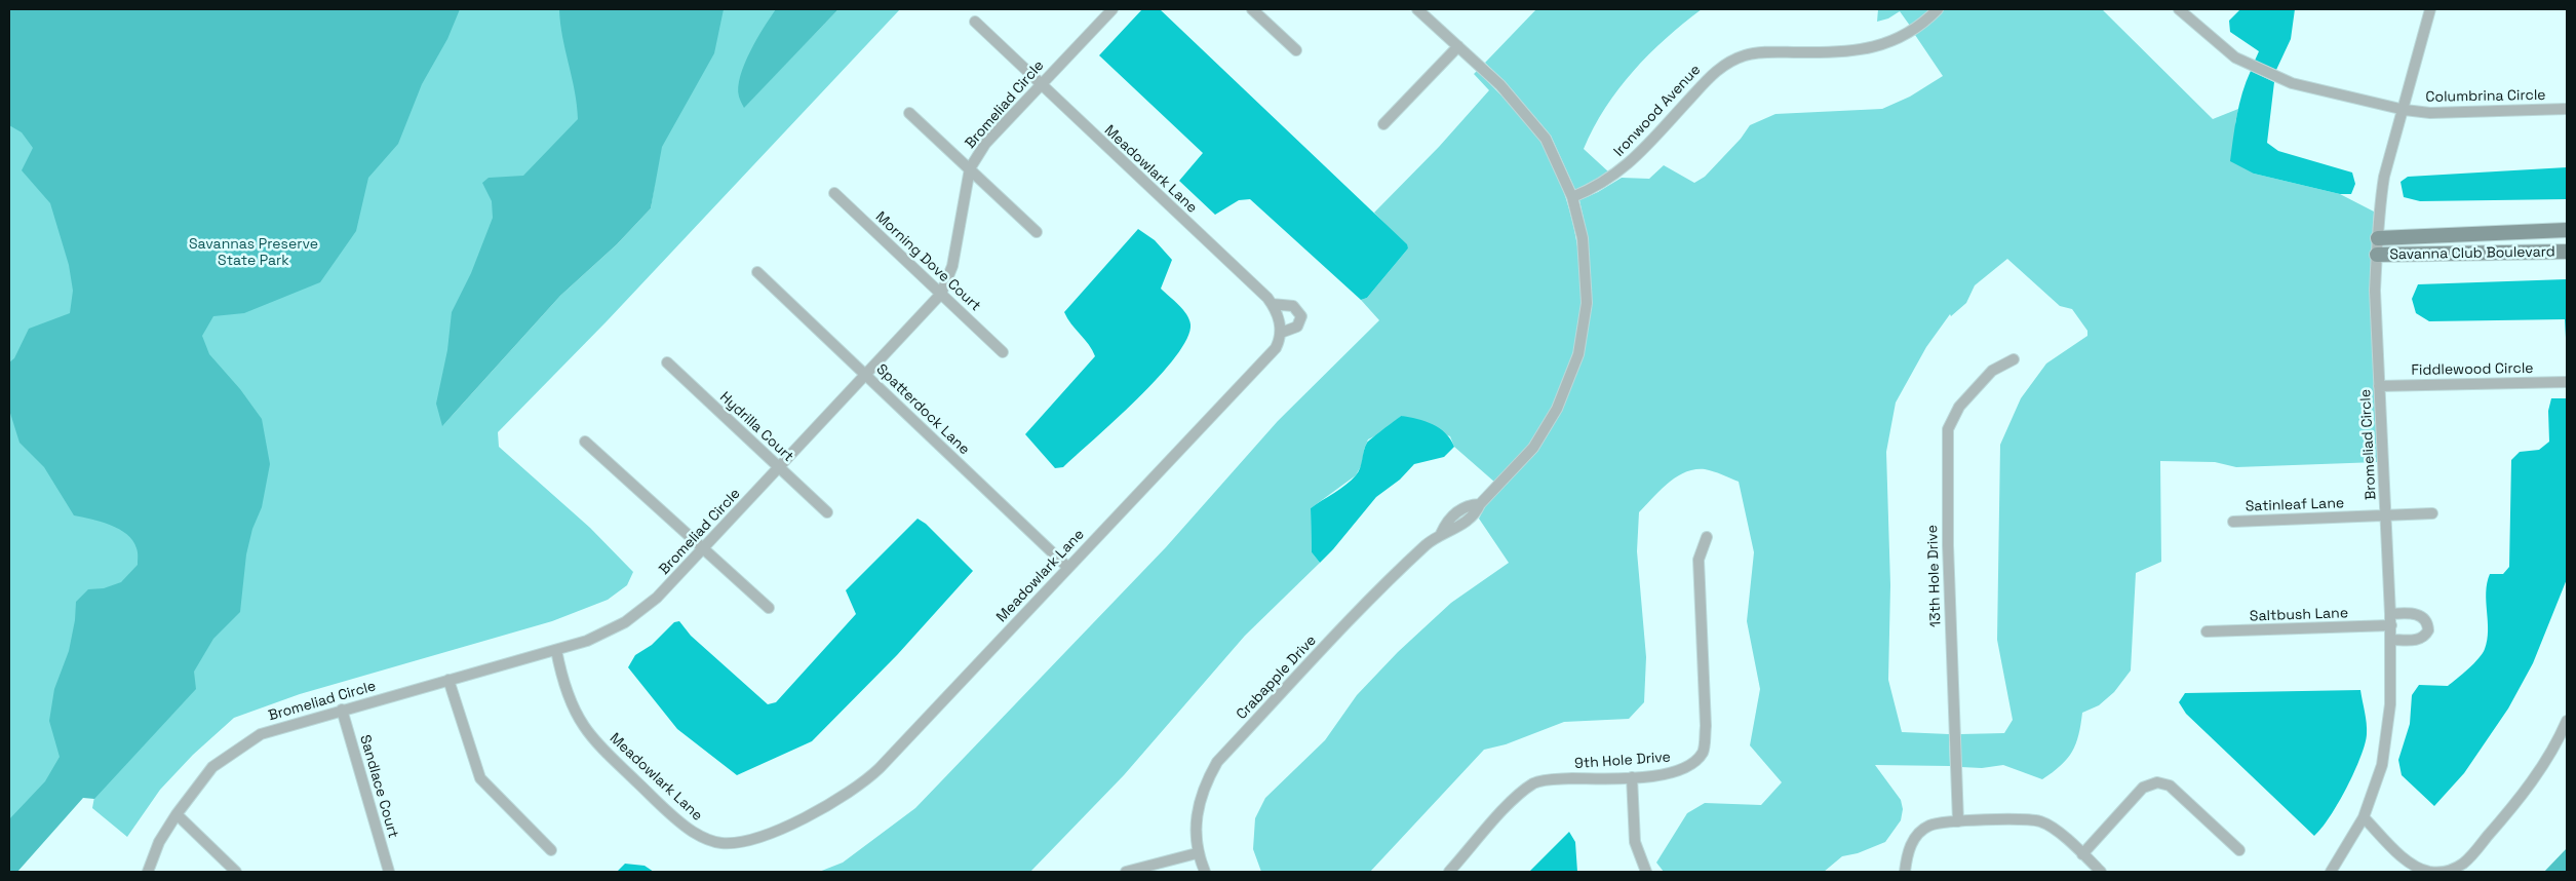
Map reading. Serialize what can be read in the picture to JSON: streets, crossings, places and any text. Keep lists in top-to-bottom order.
{
  "streets": {
    "street": [
      "Columbrina Circle",
      "Bromeliad Circle",
      "Ironwood Avenue",
      "Meadowlark Lane",
      "Savanna Club Boulevard",
      "Morning Dove Court",
      "Fiddlewood Circle",
      "Spatterdock Lane",
      "Hydrilla Court",
      "Satinleaf Lane",
      "13th Hole Drive",
      "Saltbush Lane",
      "Crabapple Drive",
      "9th Hole Drive",
      "Sandlace Court"
    ]
  },
  "crossings": [
    ["Columbrina Circle", "Bromeliad Circle"],
    ["Bromeliad Circle", "Meadowlark Lane"],
    ["Bromeliad Circle", "Savanna Club Boulevard"],
    ["Bromeliad Circle", "Morning Dove Court"],
    ["Bromeliad Circle", "Fiddlewood Circle"],
    ["Bromeliad Circle", "Spatterdock Lane"],
    ["Bromeliad Circle", "Hydrilla Court"],
    ["Bromeliad Circle", "Satinleaf Lane"],
    ["Bromeliad Circle", "Saltbush Lane"],
    ["Bromeliad Circle", "Sandlace Court"],
    ["Ironwood Avenue", "Crabapple Drive"],
    ["Meadowlark Lane", "Spatterdock Lane"]
  ],
  "parks": ["Savannas Preserve State Park"]
}
